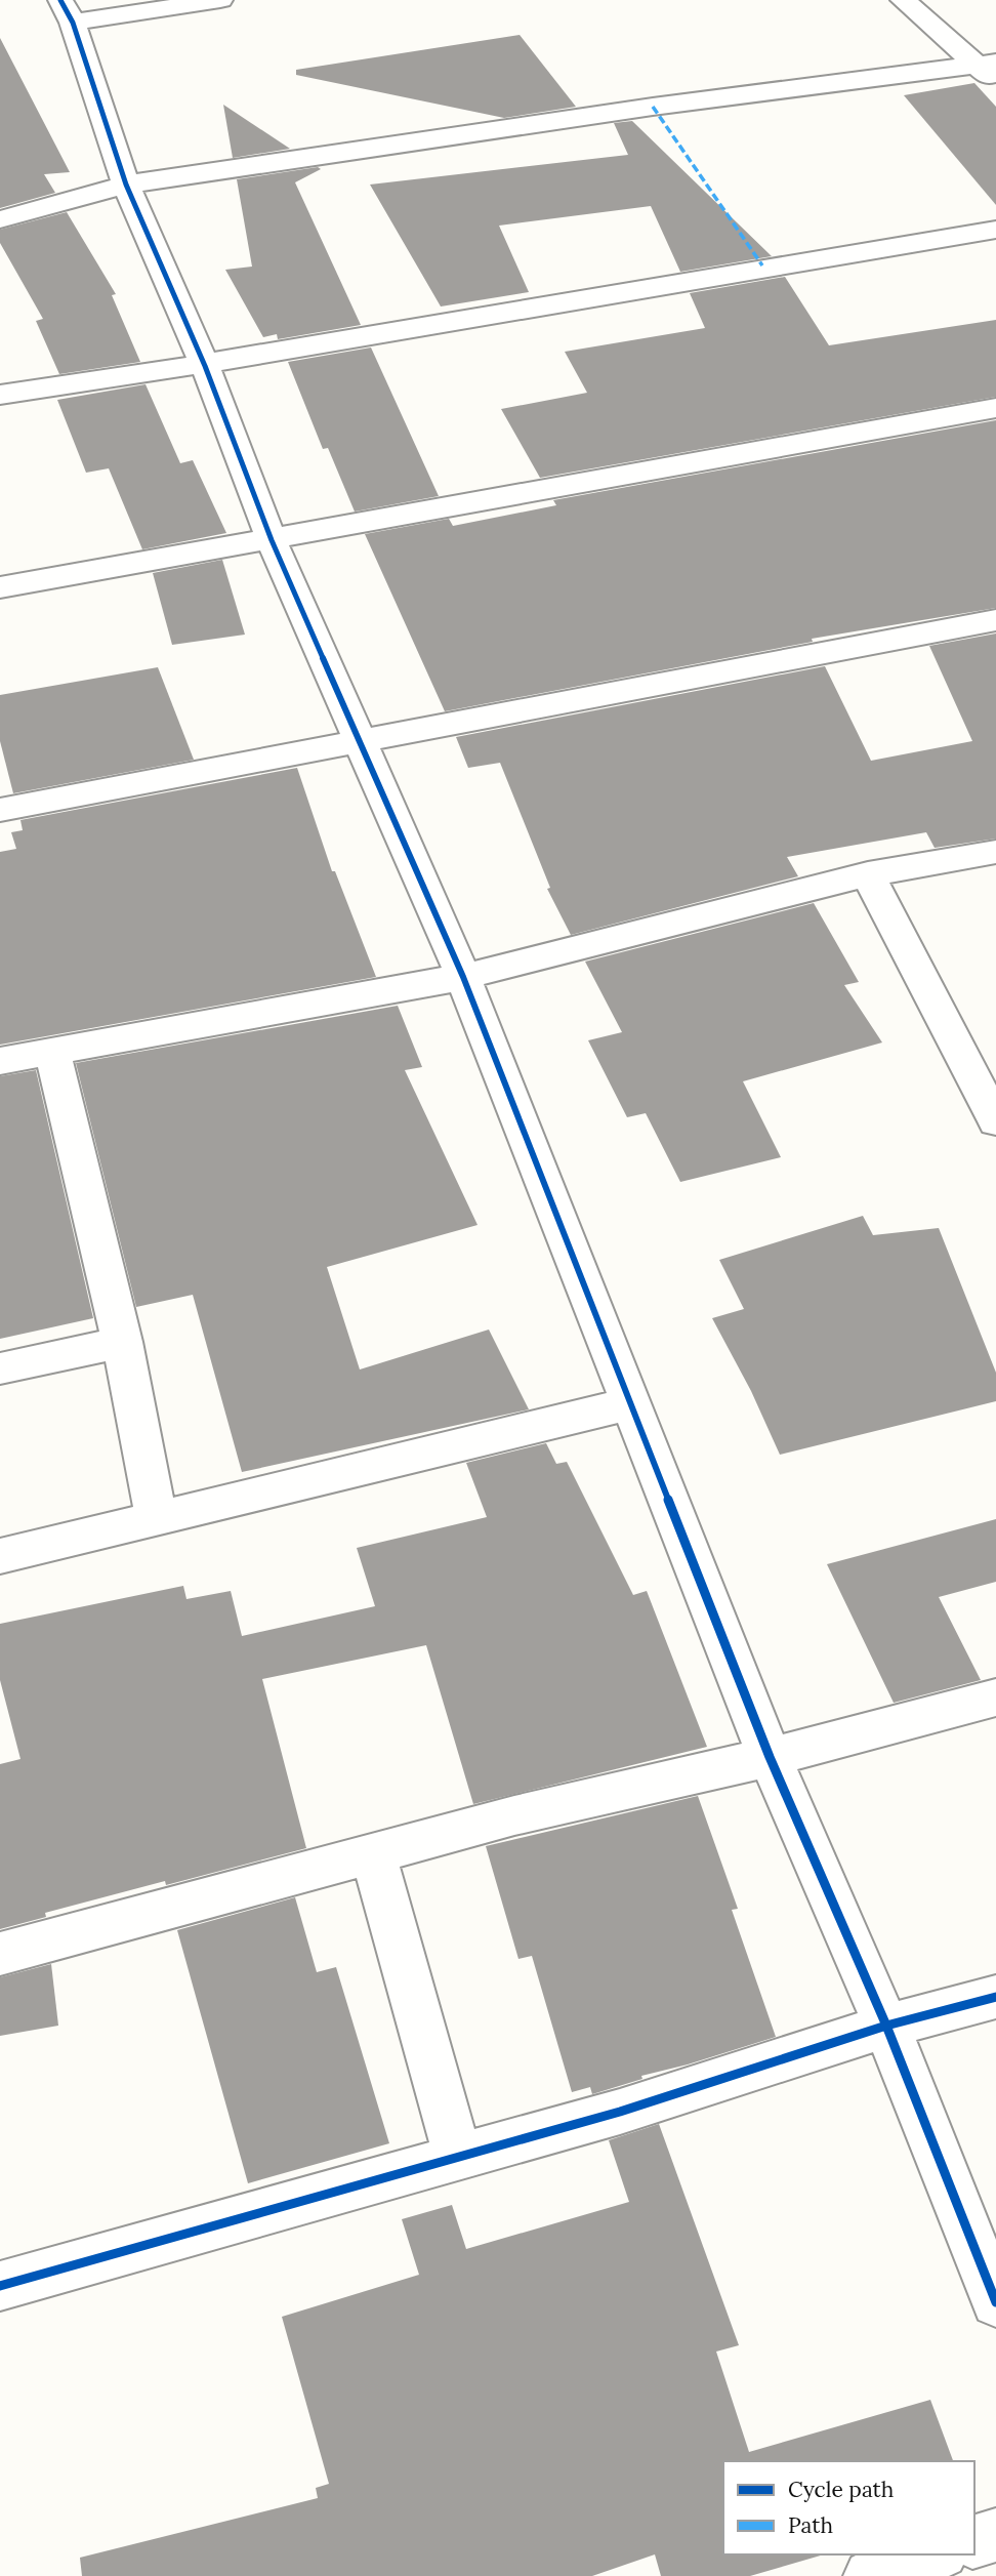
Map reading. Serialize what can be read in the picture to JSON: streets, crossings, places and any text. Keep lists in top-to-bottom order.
{
  "legend": ["Cycle path", "Path"]
}
